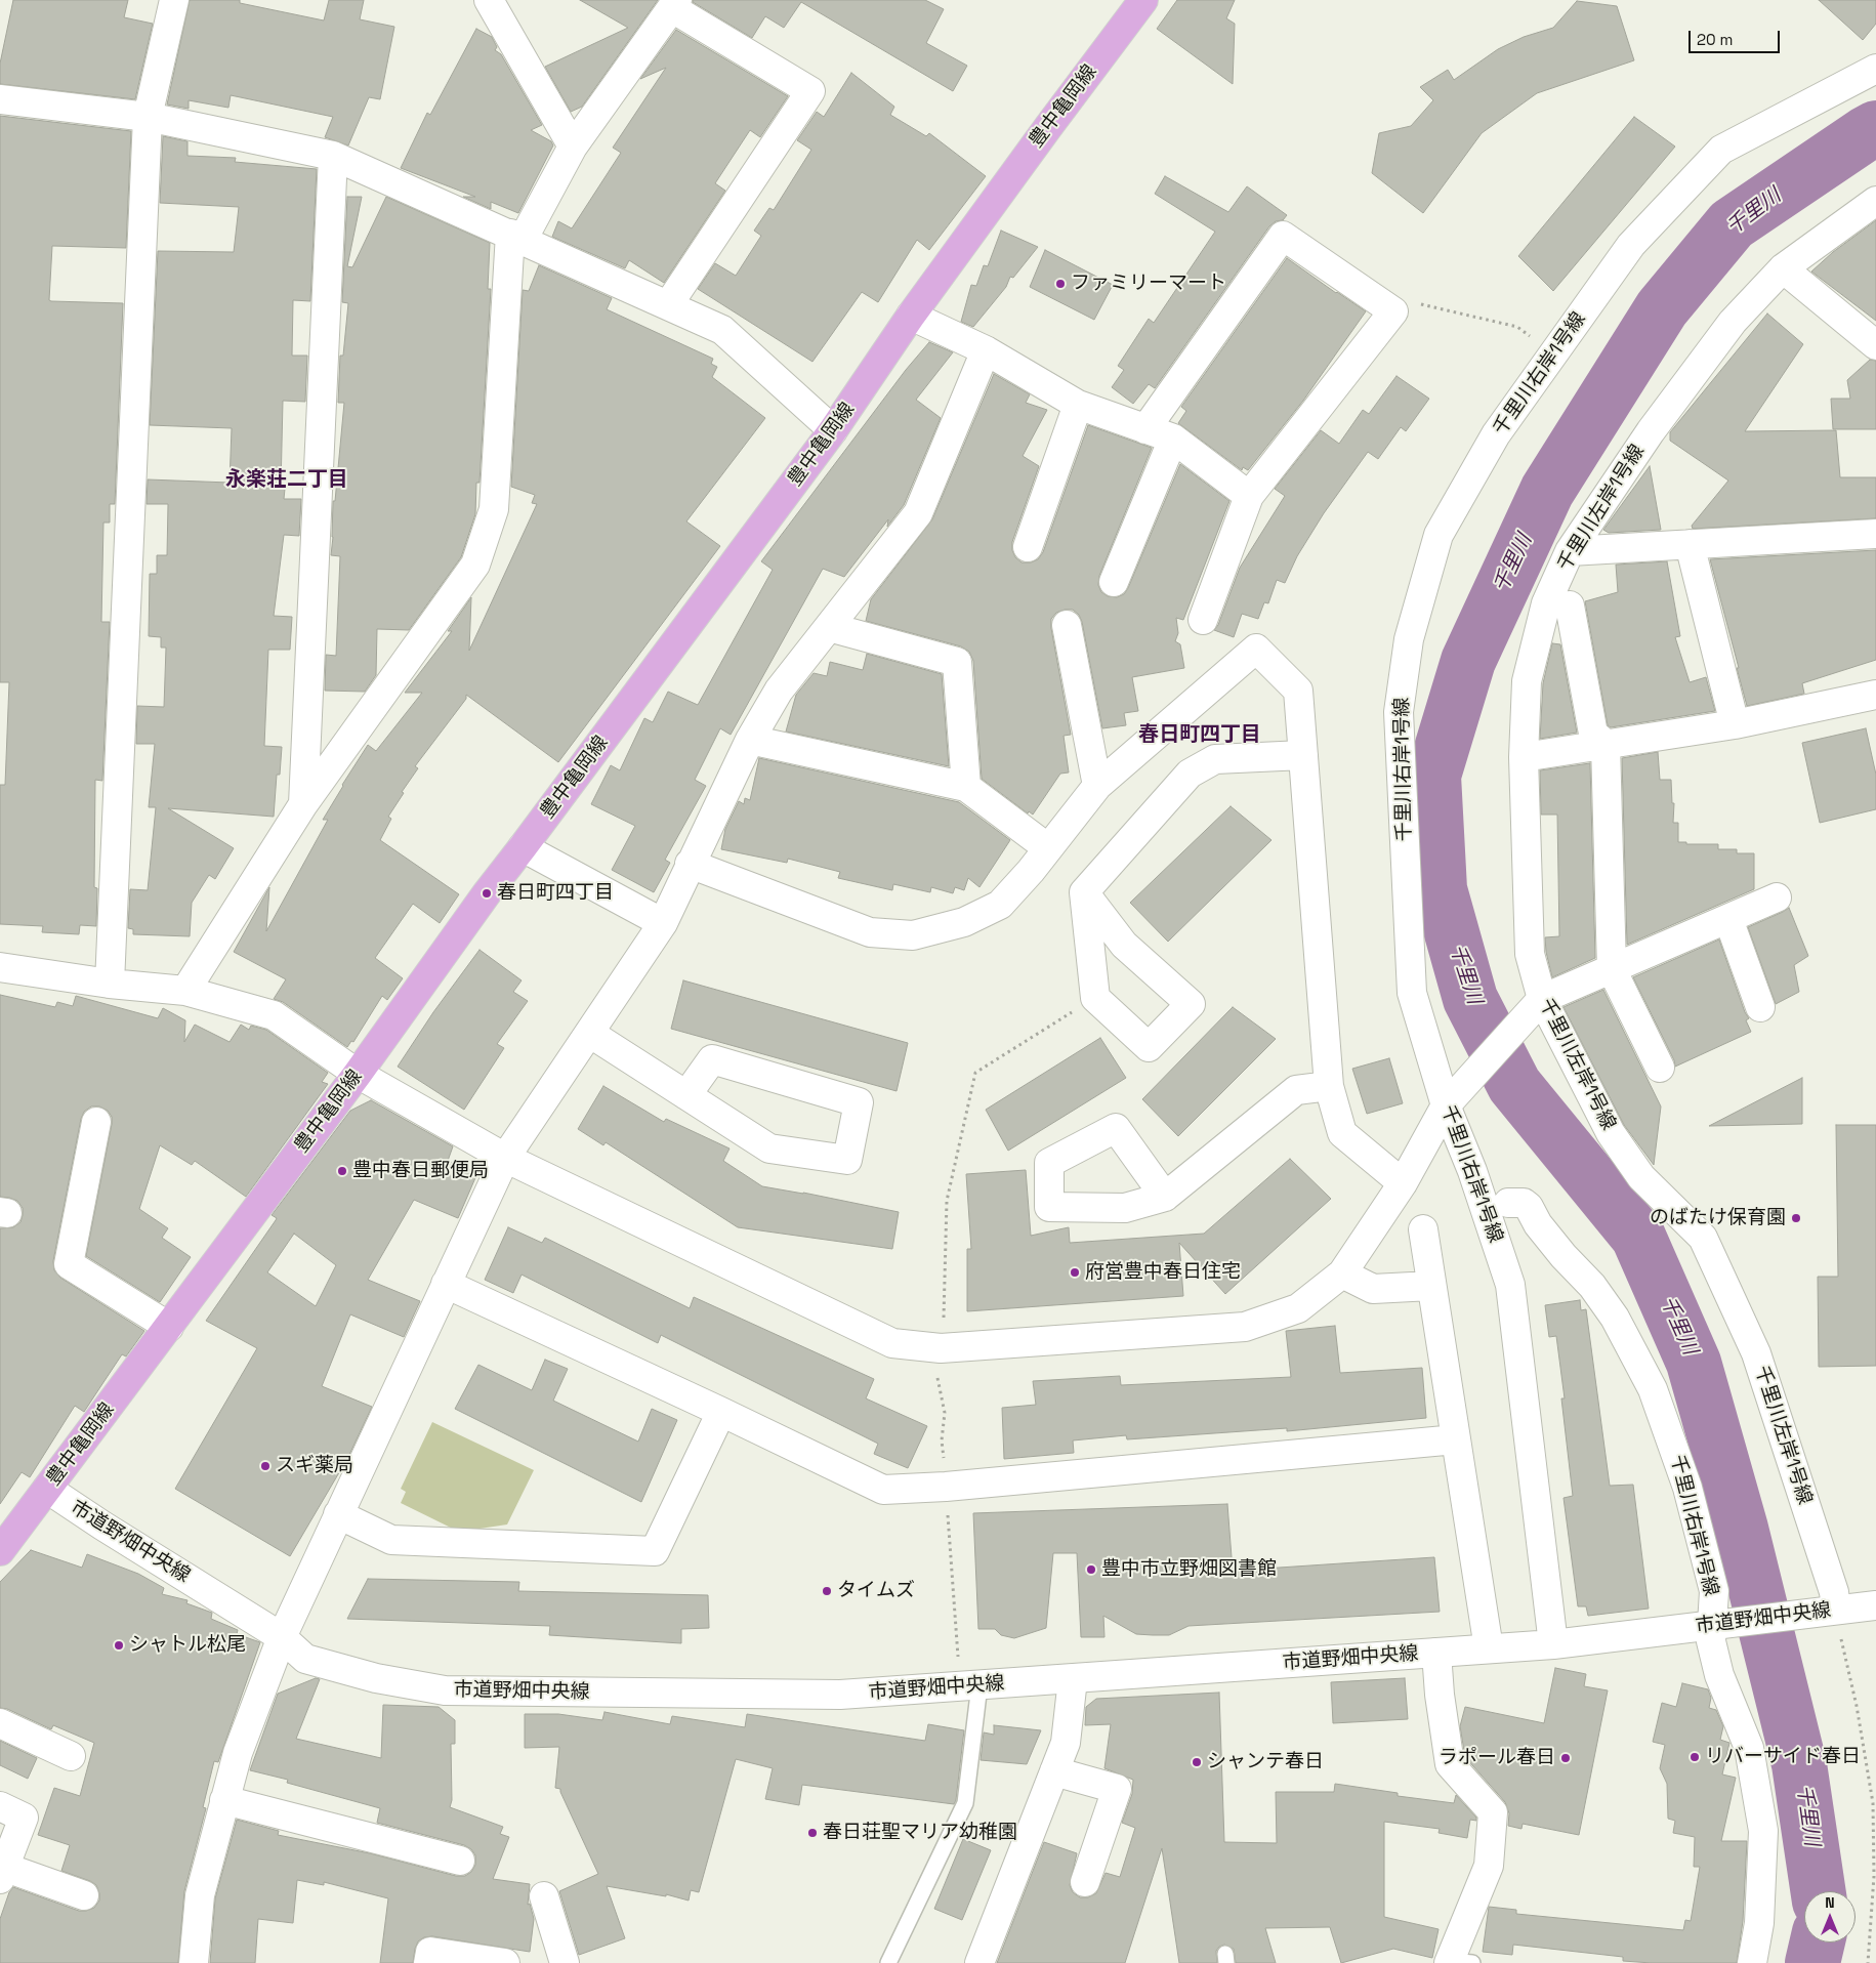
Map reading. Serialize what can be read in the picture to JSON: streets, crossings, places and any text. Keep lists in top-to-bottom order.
{
  "streets": {
    "main road": ["豊中亀岡線"],
    "street": ["千里川右岸1号線", "千里川左岸1号線", "市道野畑中央線"]
  },
  "crossings": [
    ["豊中亀岡線", "市道野畑中央線"],
    ["千里川右岸1号線", "市道野畑中央線"],
    ["千里川左岸1号線", "市道野畑中央線"]
  ],
  "districts": ["永楽荘二丁目", "春日町四丁目"],
  "water": ["千里川"],
  "places": [
    "ファミリーマート",
    "春日町四丁目",
    "豊中春日郵便局",
    "のばたけ保育園",
    "府営豊中春日住宅",
    "スギ薬局",
    "豊中市立野畑図書館",
    "タイムズ",
    "シャトル松尾",
    "リバーサイド春日",
    "ラポール春日",
    "シャンテ春日",
    "春日荘聖マリア幼稚園"
  ],
  "scale_bar": "20 m",
  "north": "top"
}
